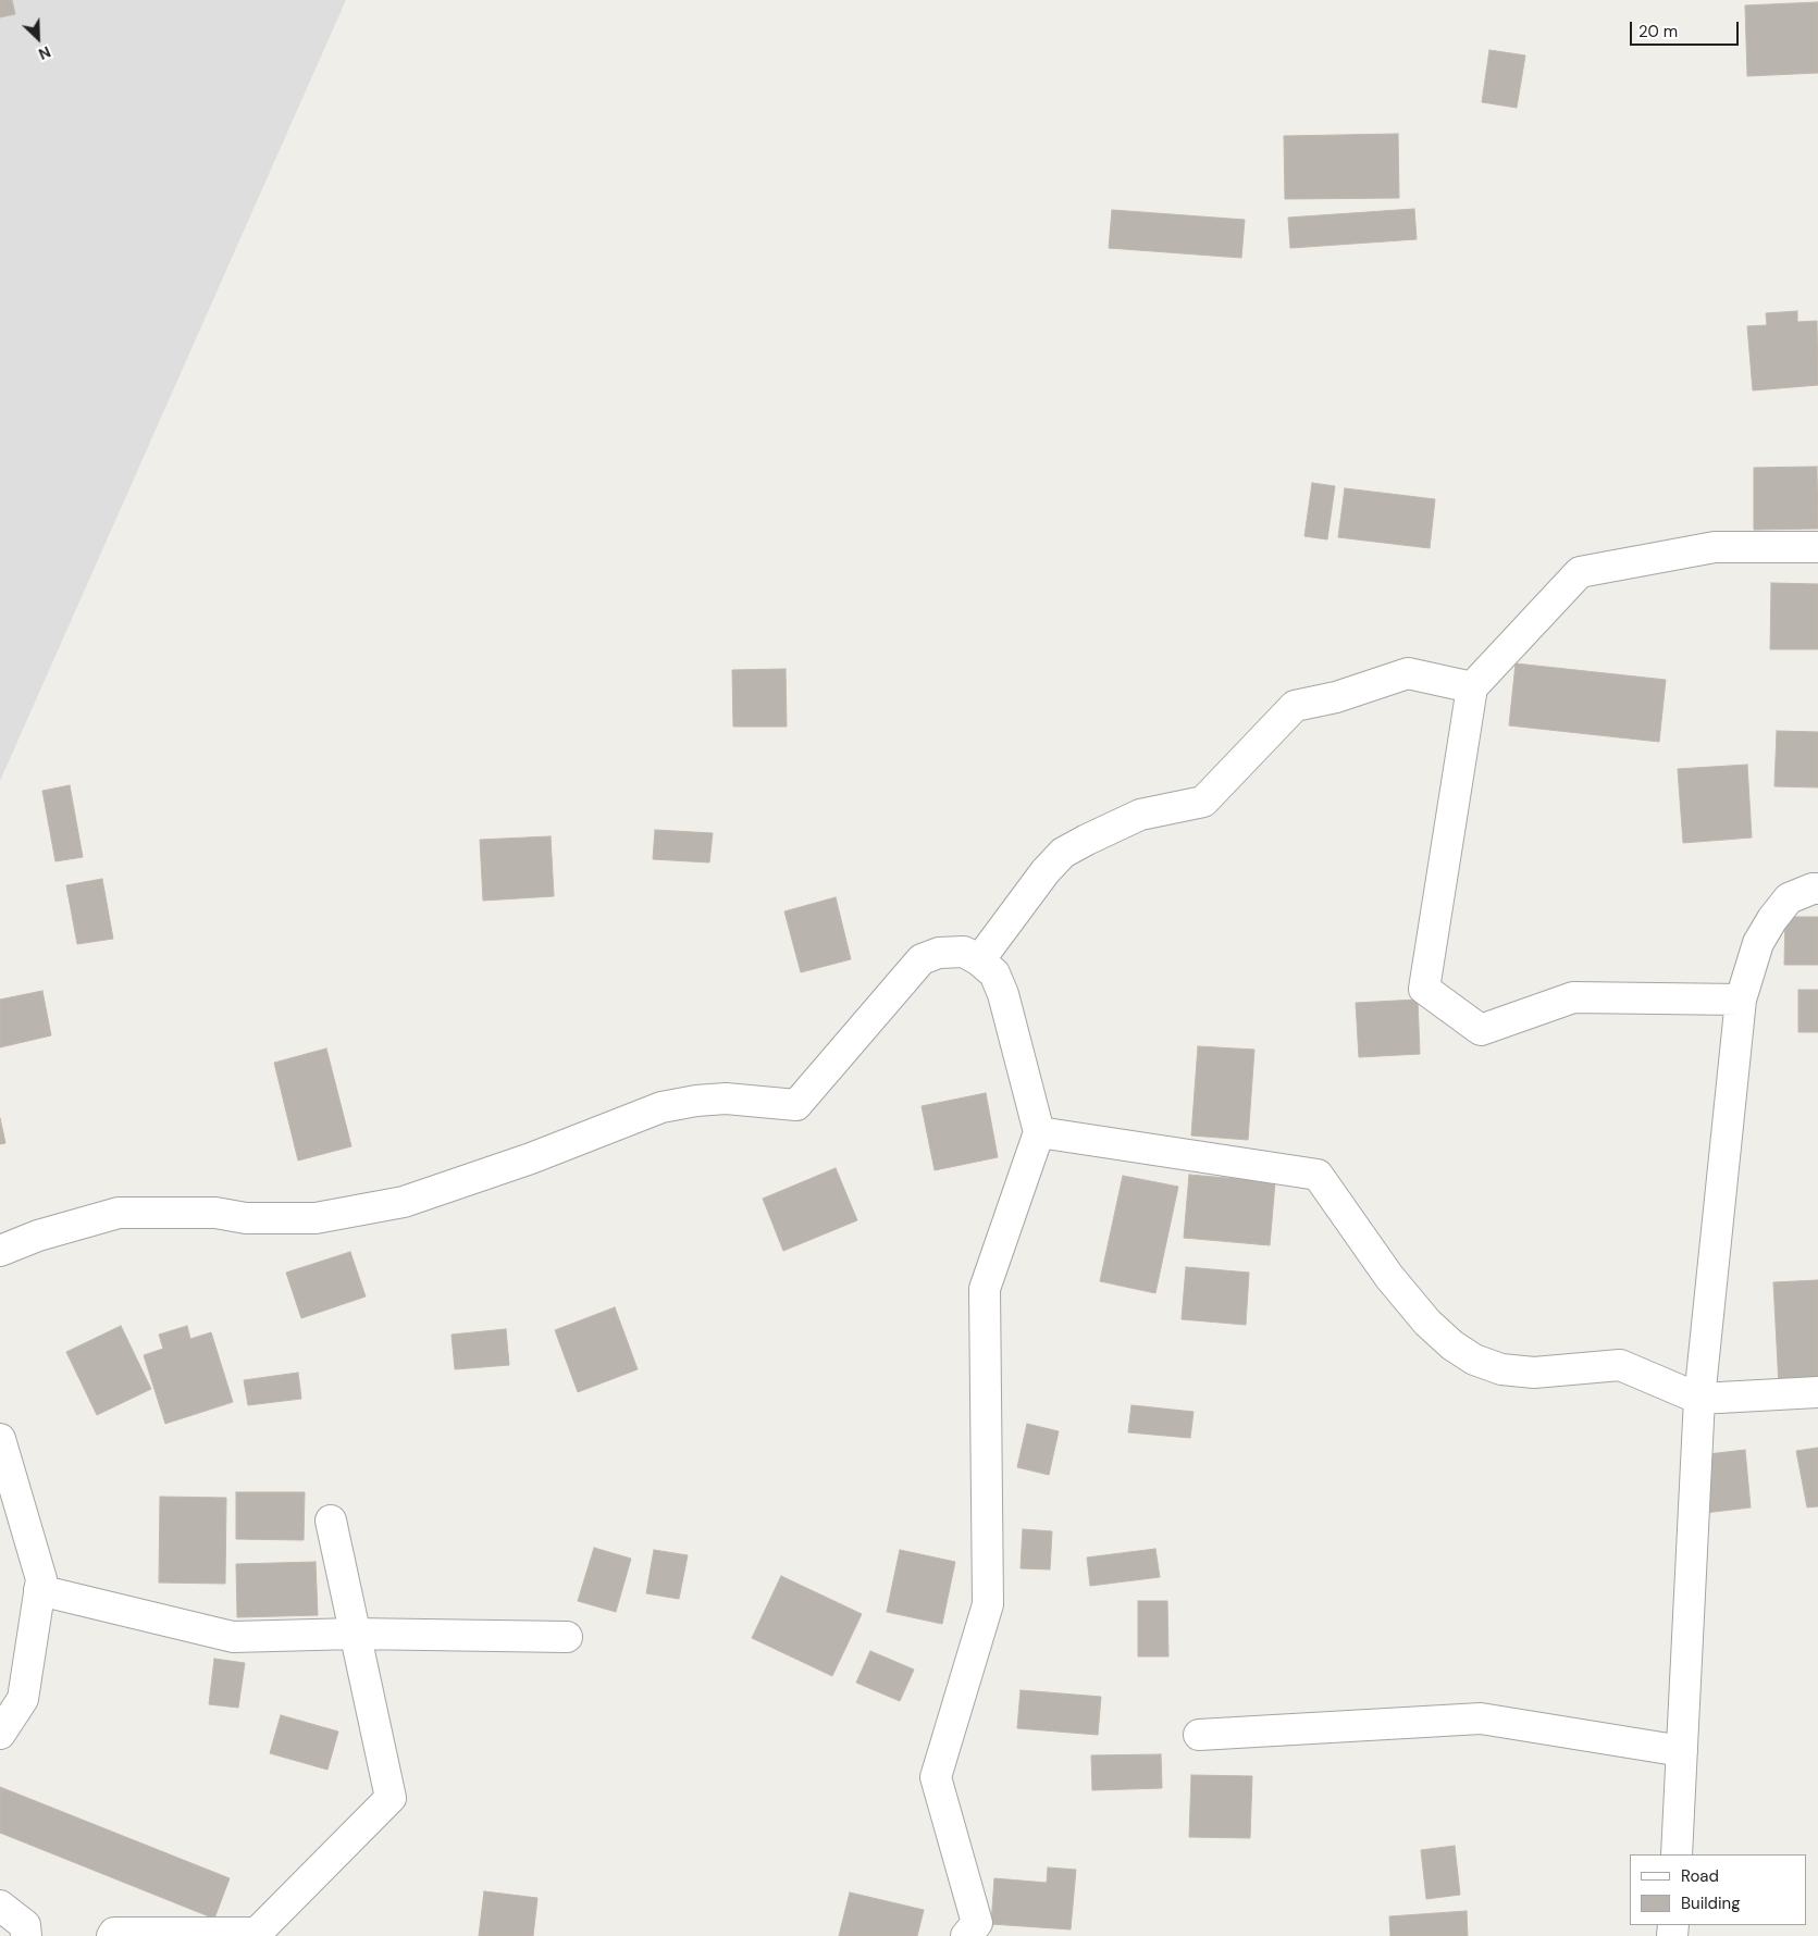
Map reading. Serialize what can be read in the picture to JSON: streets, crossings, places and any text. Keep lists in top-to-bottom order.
{
  "legend": ["Road", "Building"],
  "scale_bar": "20 m",
  "north": "bottom right"
}
